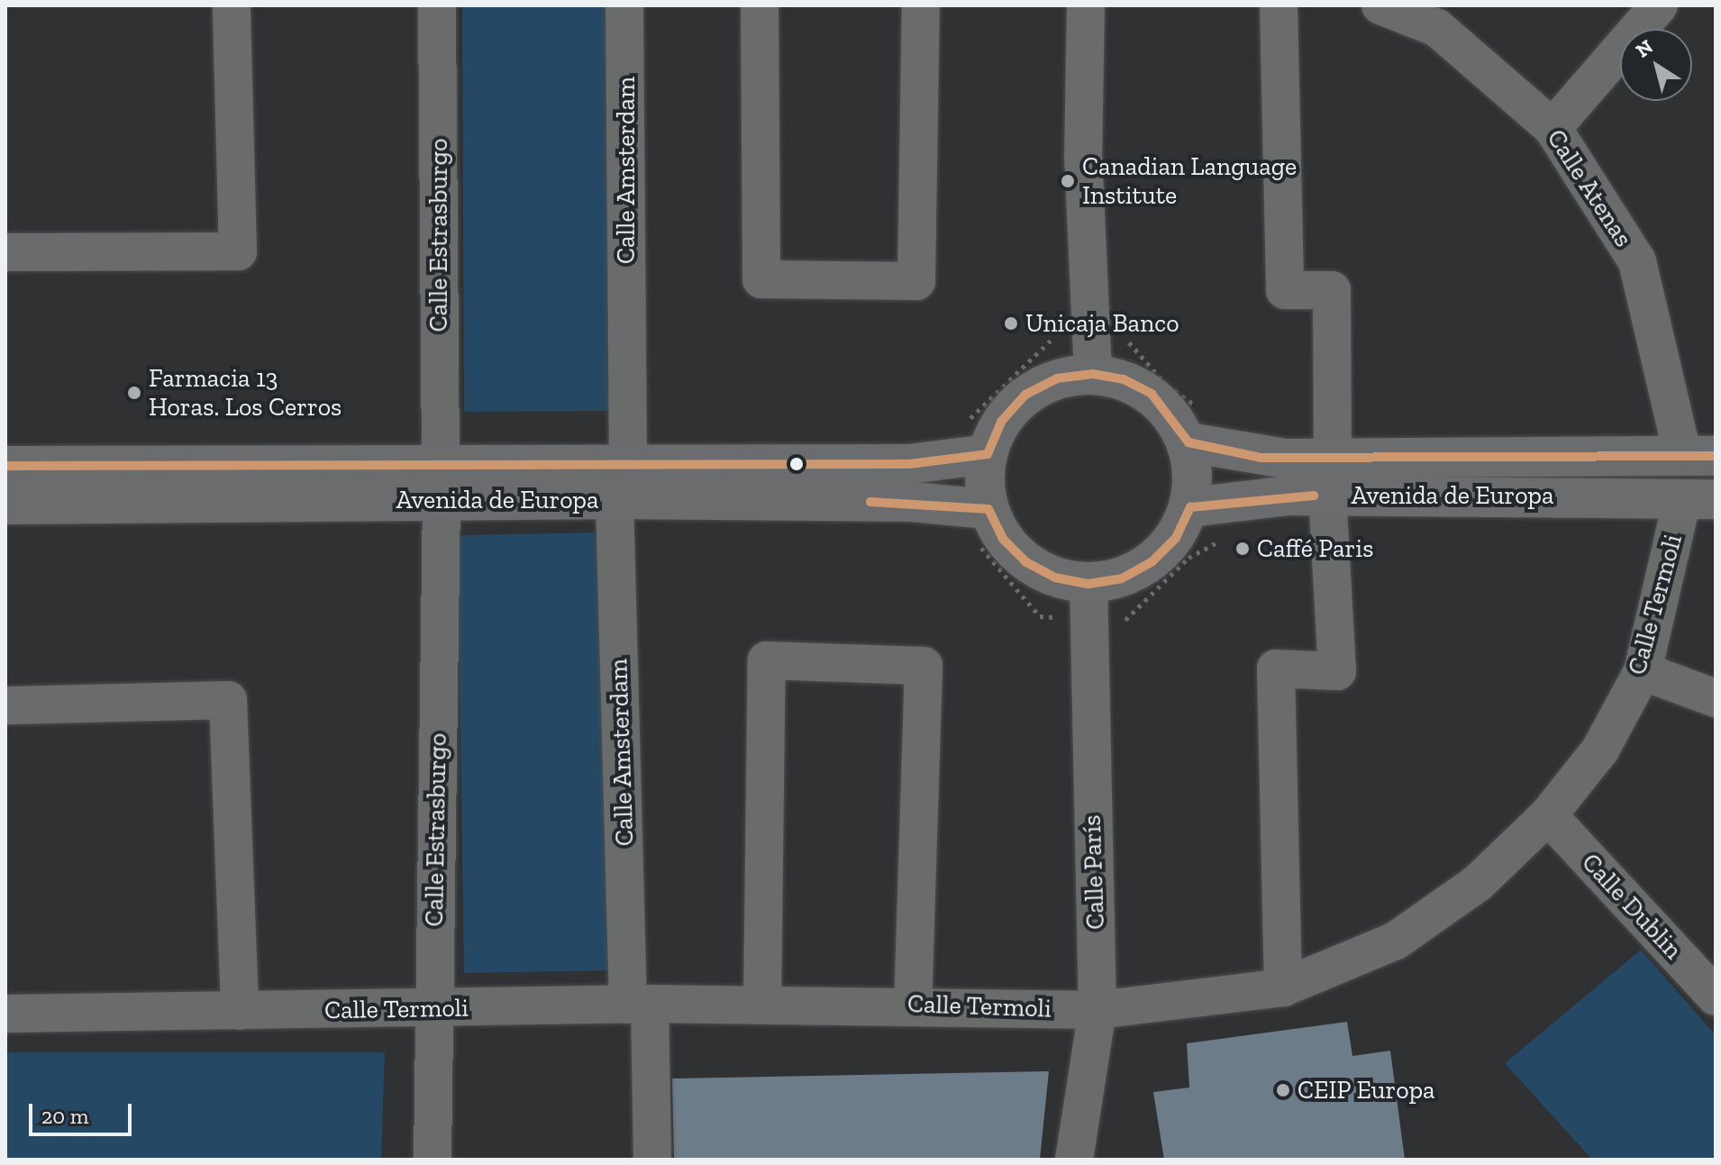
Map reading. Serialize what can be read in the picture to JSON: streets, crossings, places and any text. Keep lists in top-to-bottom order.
{
  "streets": {
    "main road": ["Avenida de Europa"],
    "street": [
      "Calle Amsterdam",
      "Calle Atenas",
      "Calle Estrasburgo",
      "Calle Termoli",
      "Calle París",
      "Calle Dublin"
    ]
  },
  "crossings": [
    ["Calle Amsterdam", "Avenida de Europa"],
    ["Calle Amsterdam", "Calle Termoli"],
    ["Calle Estrasburgo", "Avenida de Europa"],
    ["Calle Estrasburgo", "Calle Termoli"],
    ["Avenida de Europa", "Calle Termoli"],
    ["Avenida de Europa", "Calle París"],
    ["Calle Termoli", "Calle París"],
    ["Calle Termoli", "Calle Dublin"]
  ],
  "places": [
    "Canadian Language Institute",
    "Unicaja Banco",
    "Farmacia 13 Horas. Los Cerros",
    "Caffé Paris",
    "CEIP Europa"
  ],
  "scale_bar": "20 m",
  "north": "top left"
}
